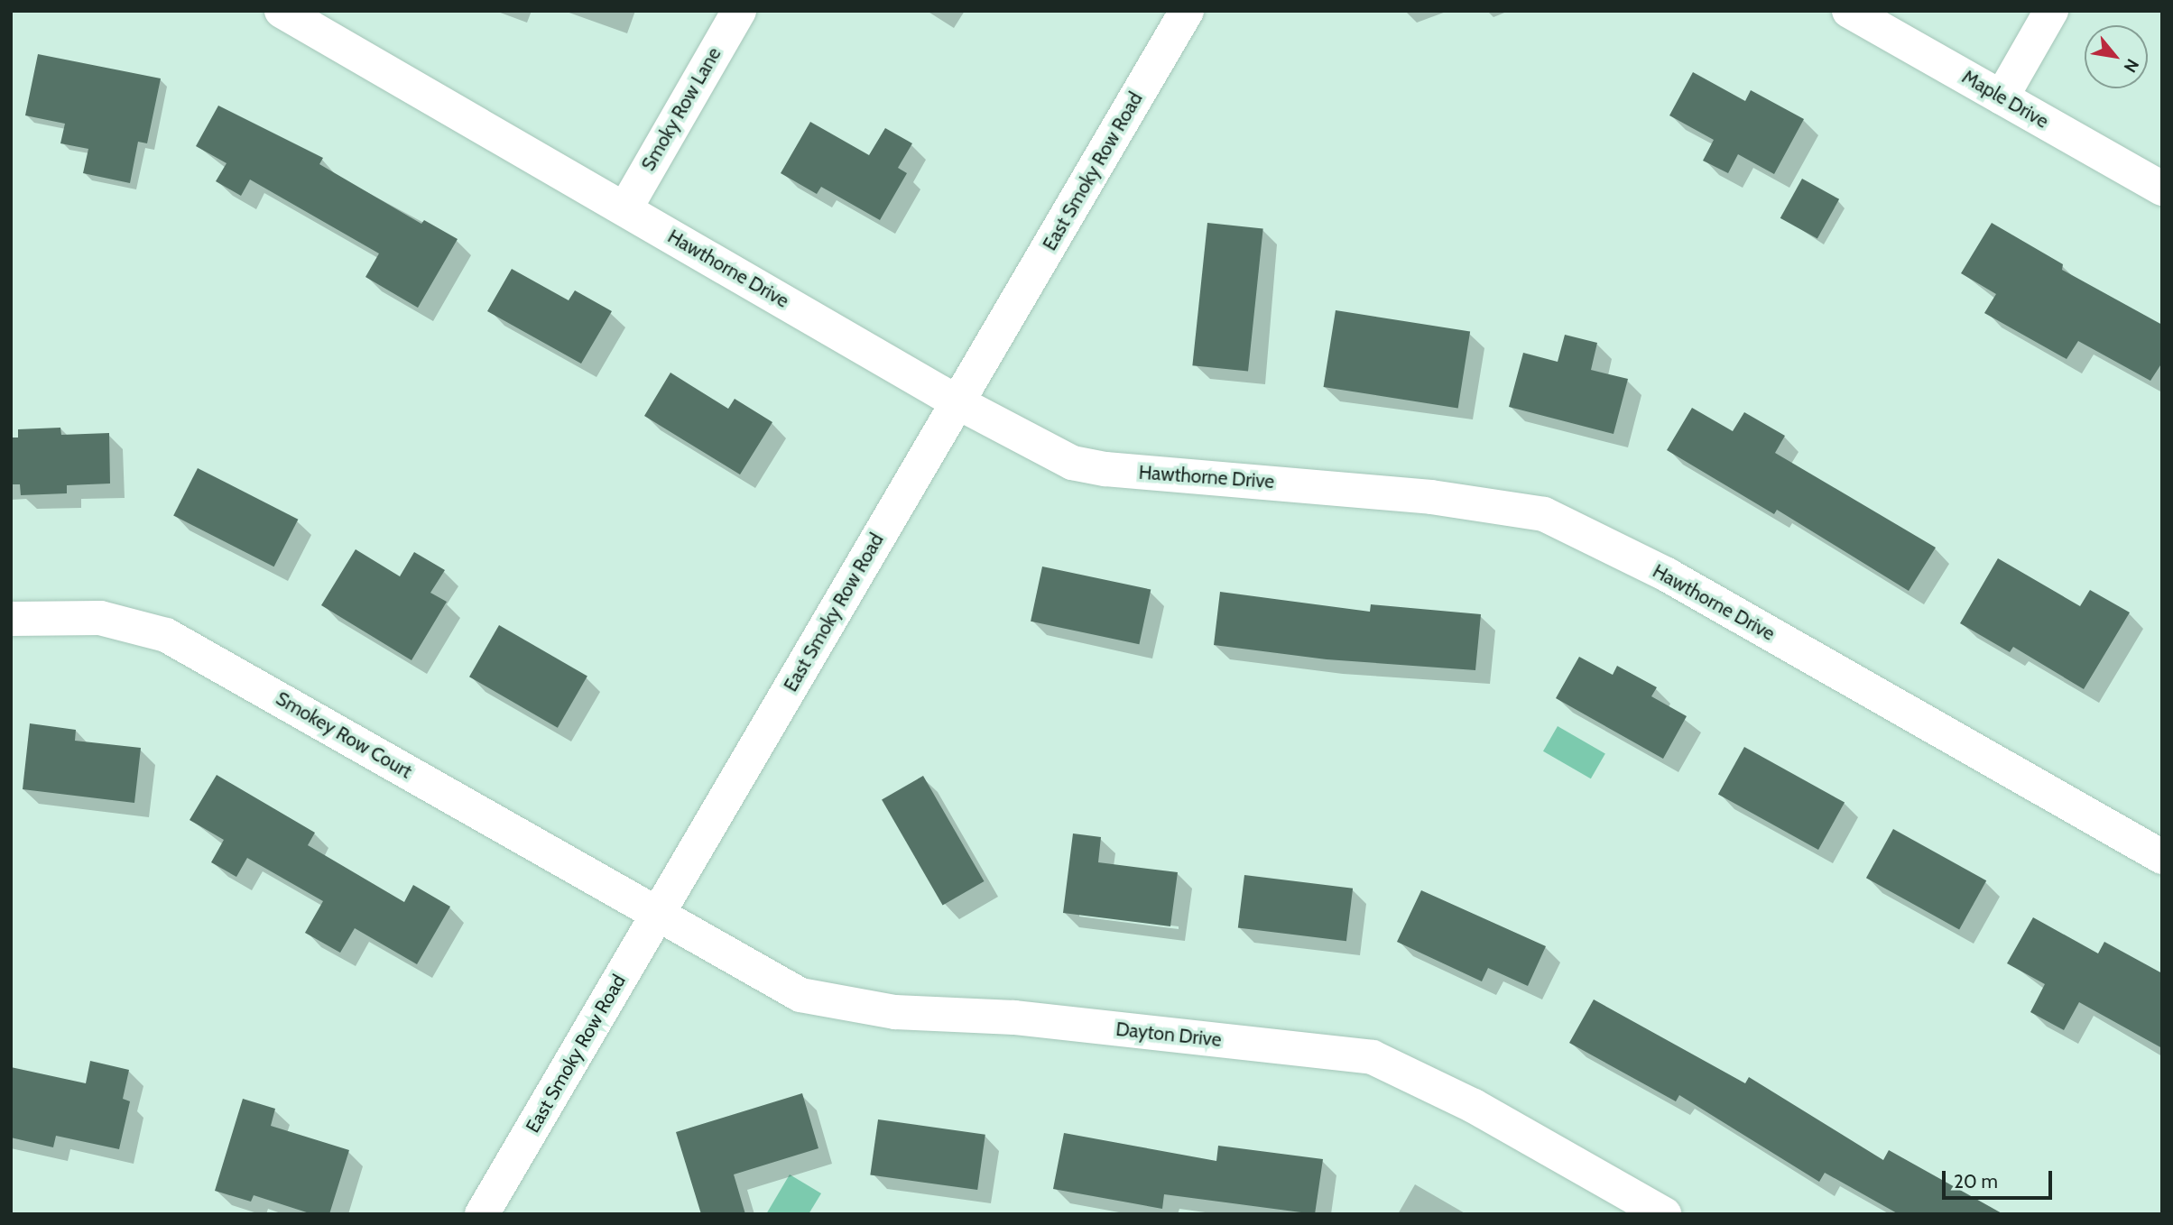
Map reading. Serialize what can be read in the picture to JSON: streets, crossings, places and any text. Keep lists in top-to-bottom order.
{
  "streets": {
    "street": [
      "Maple Drive",
      "Smoky Row Lane",
      "East Smoky Row Road",
      "Hawthorne Drive",
      "Smokey Row Court",
      "Dayton Drive"
    ]
  },
  "crossings": [
    ["Smoky Row Lane", "Hawthorne Drive"],
    ["East Smoky Row Road", "Hawthorne Drive"],
    ["East Smoky Row Road", "Smokey Row Court"],
    ["East Smoky Row Road", "Dayton Drive"],
    ["Smokey Row Court", "Dayton Drive"]
  ],
  "scale_bar": "20 m",
  "north": "bottom right"
}
